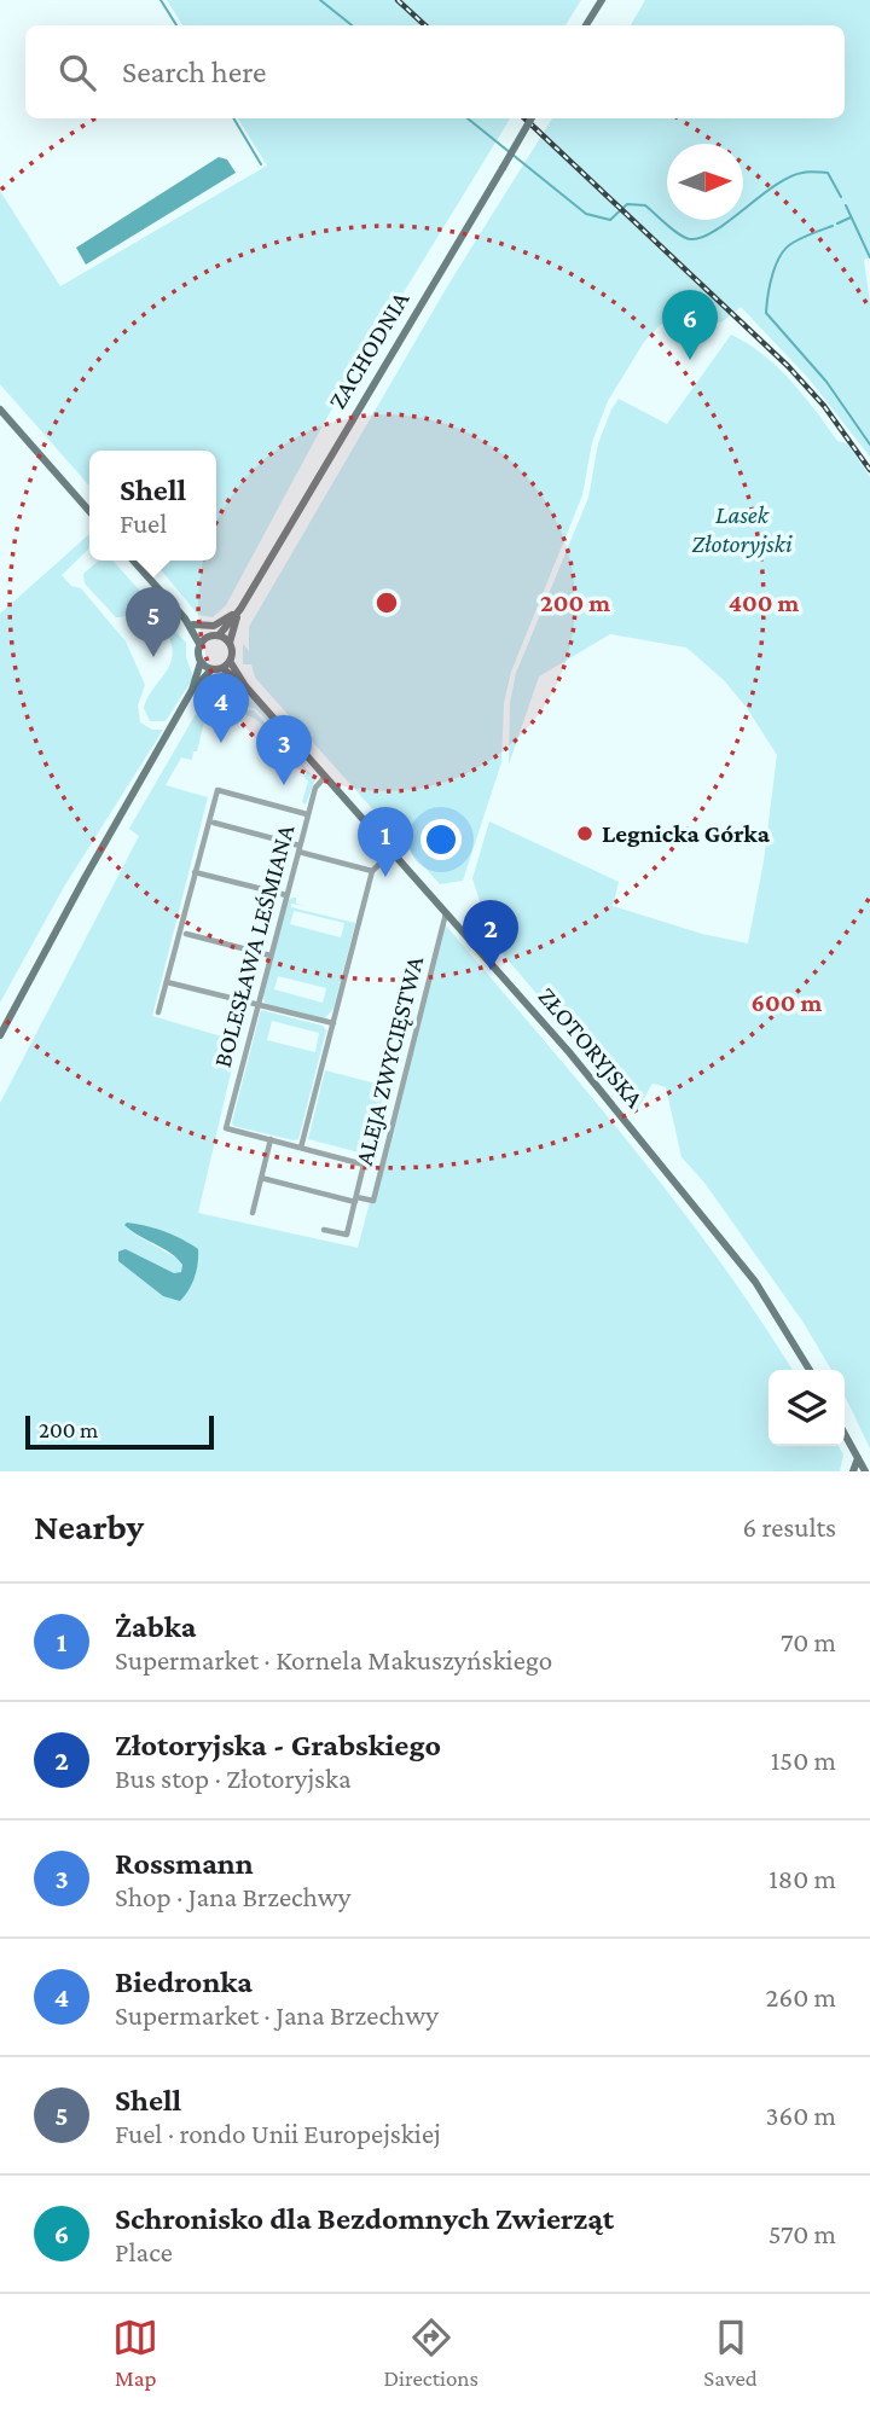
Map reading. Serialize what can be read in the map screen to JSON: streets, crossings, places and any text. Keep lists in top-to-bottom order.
{
  "streets": {
    "main road": ["ZACHODNIA", "ZŁOTORYJSKA"],
    "street": ["BOLESŁAWA LEŚMIANA", "ALEJA ZWYCIĘSTWA"]
  },
  "crossings": [
    ["ZACHODNIA", "ZŁOTORYJSKA"],
    ["BOLESŁAWA LEŚMIANA", "ZŁOTORYJSKA"],
    ["ZŁOTORYJSKA", "ALEJA ZWYCIĘSTWA"]
  ],
  "parks": ["Lasek Złotoryjski"],
  "places": ["Legnicka Górka"],
  "scale_bar": "200 m",
  "north": "right",
  "page": {
    "search": "Search here",
    "pins": [
      "6",
      "5",
      "4",
      "3",
      "1",
      "2"
    ],
    "popup": ["Shell", "Fuel"],
    "scale": "200 m",
    "heading": ["Nearby", "6 results"],
    "list": [
      {
        "mark": "1",
        "name": "Żabka",
        "note": "Supermarket · Kornela Makuszyńskiego",
        "value": "70 m"
      },
      {
        "mark": "2",
        "name": "Złotoryjska - Grabskiego",
        "note": "Bus stop · Złotoryjska",
        "value": "150 m"
      },
      {
        "mark": "3",
        "name": "Rossmann",
        "note": "Shop · Jana Brzechwy",
        "value": "180 m"
      },
      {
        "mark": "4",
        "name": "Biedronka",
        "note": "Supermarket · Jana Brzechwy",
        "value": "260 m"
      },
      {
        "mark": "5",
        "name": "Shell",
        "note": "Fuel · rondo Unii Europejskiej",
        "value": "360 m"
      },
      {
        "mark": "6",
        "name": "Schronisko dla Bezdomnych Zwierząt",
        "note": "Place",
        "value": "570 m"
      }
    ],
    "nav": ["Map", "Directions", "Saved"]
  },
  "rings": ["200 m", "400 m", "600 m"]
}
